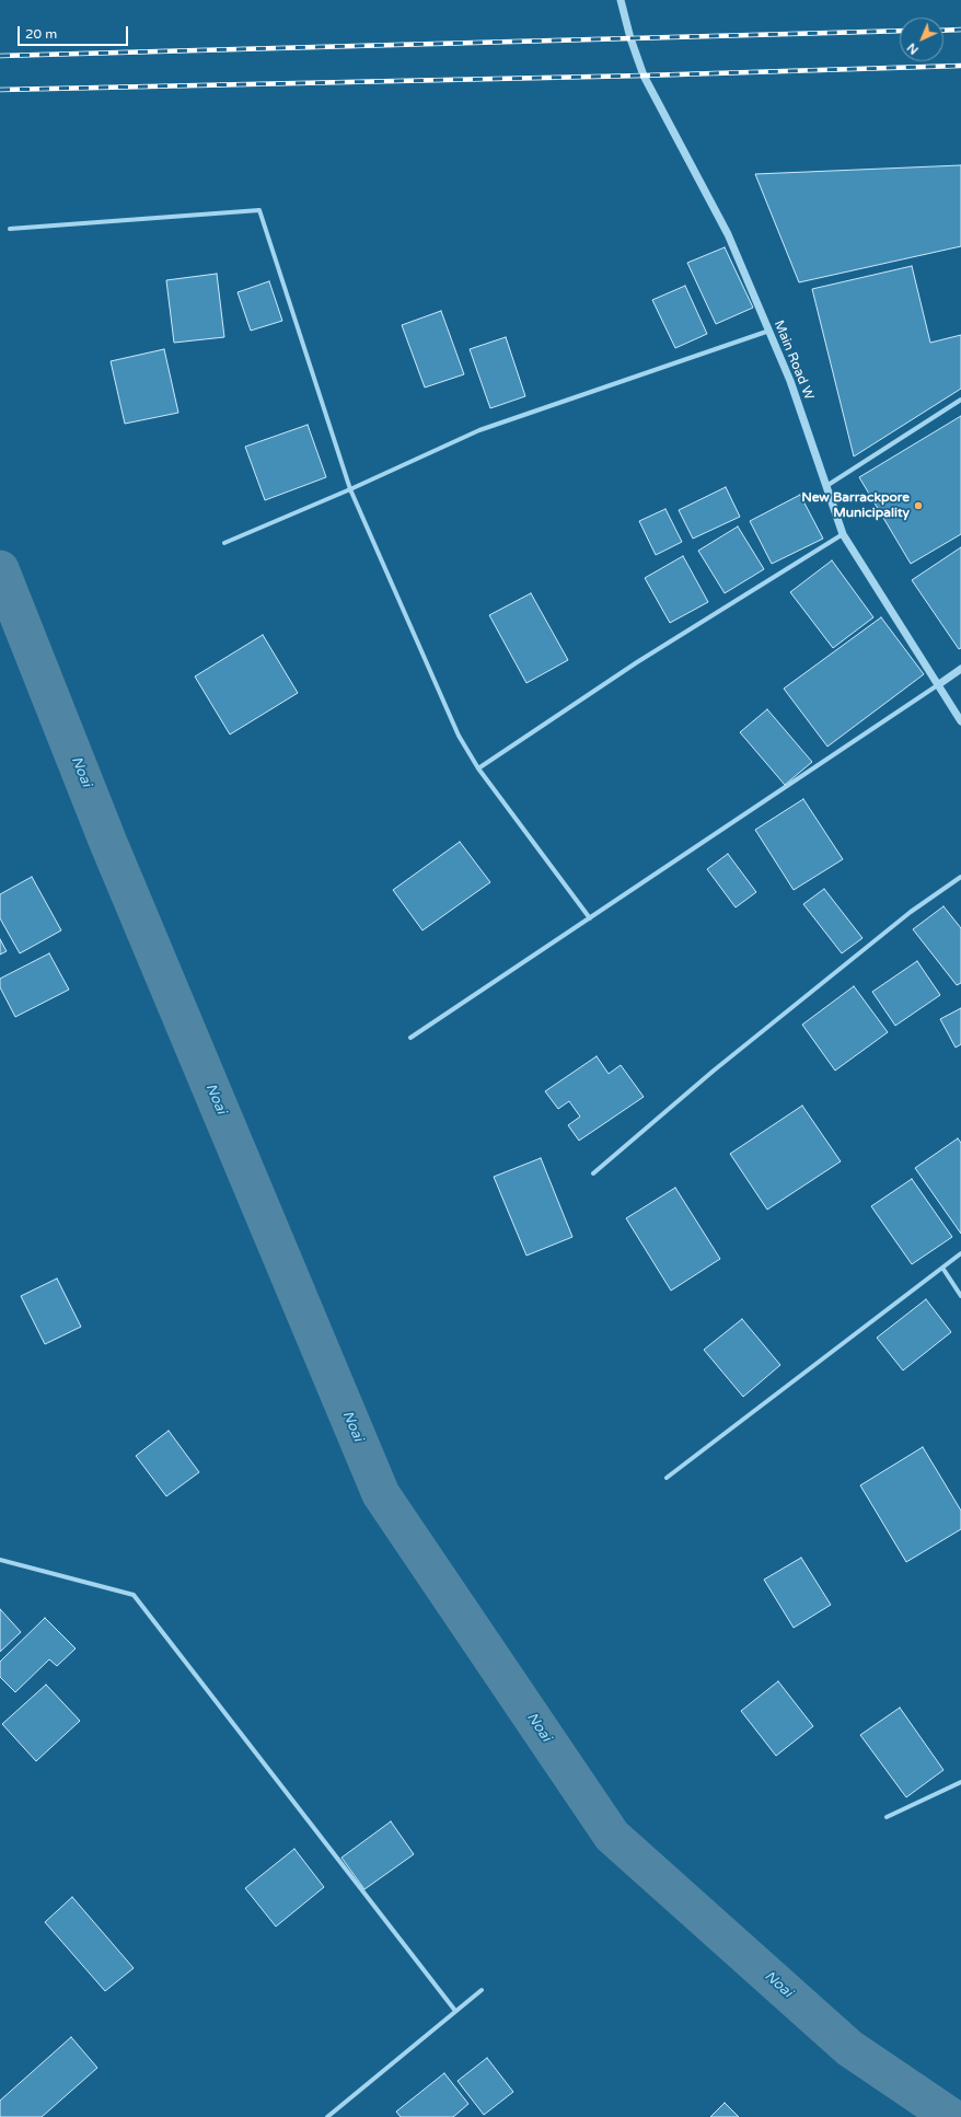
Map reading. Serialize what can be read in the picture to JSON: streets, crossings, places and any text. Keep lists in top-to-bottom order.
{
  "streets": {
    "street": ["Main Road W"]
  },
  "water": ["Noai"],
  "places": ["New Barrackpore Municipality"],
  "scale_bar": "20 m",
  "north": "bottom left"
}
